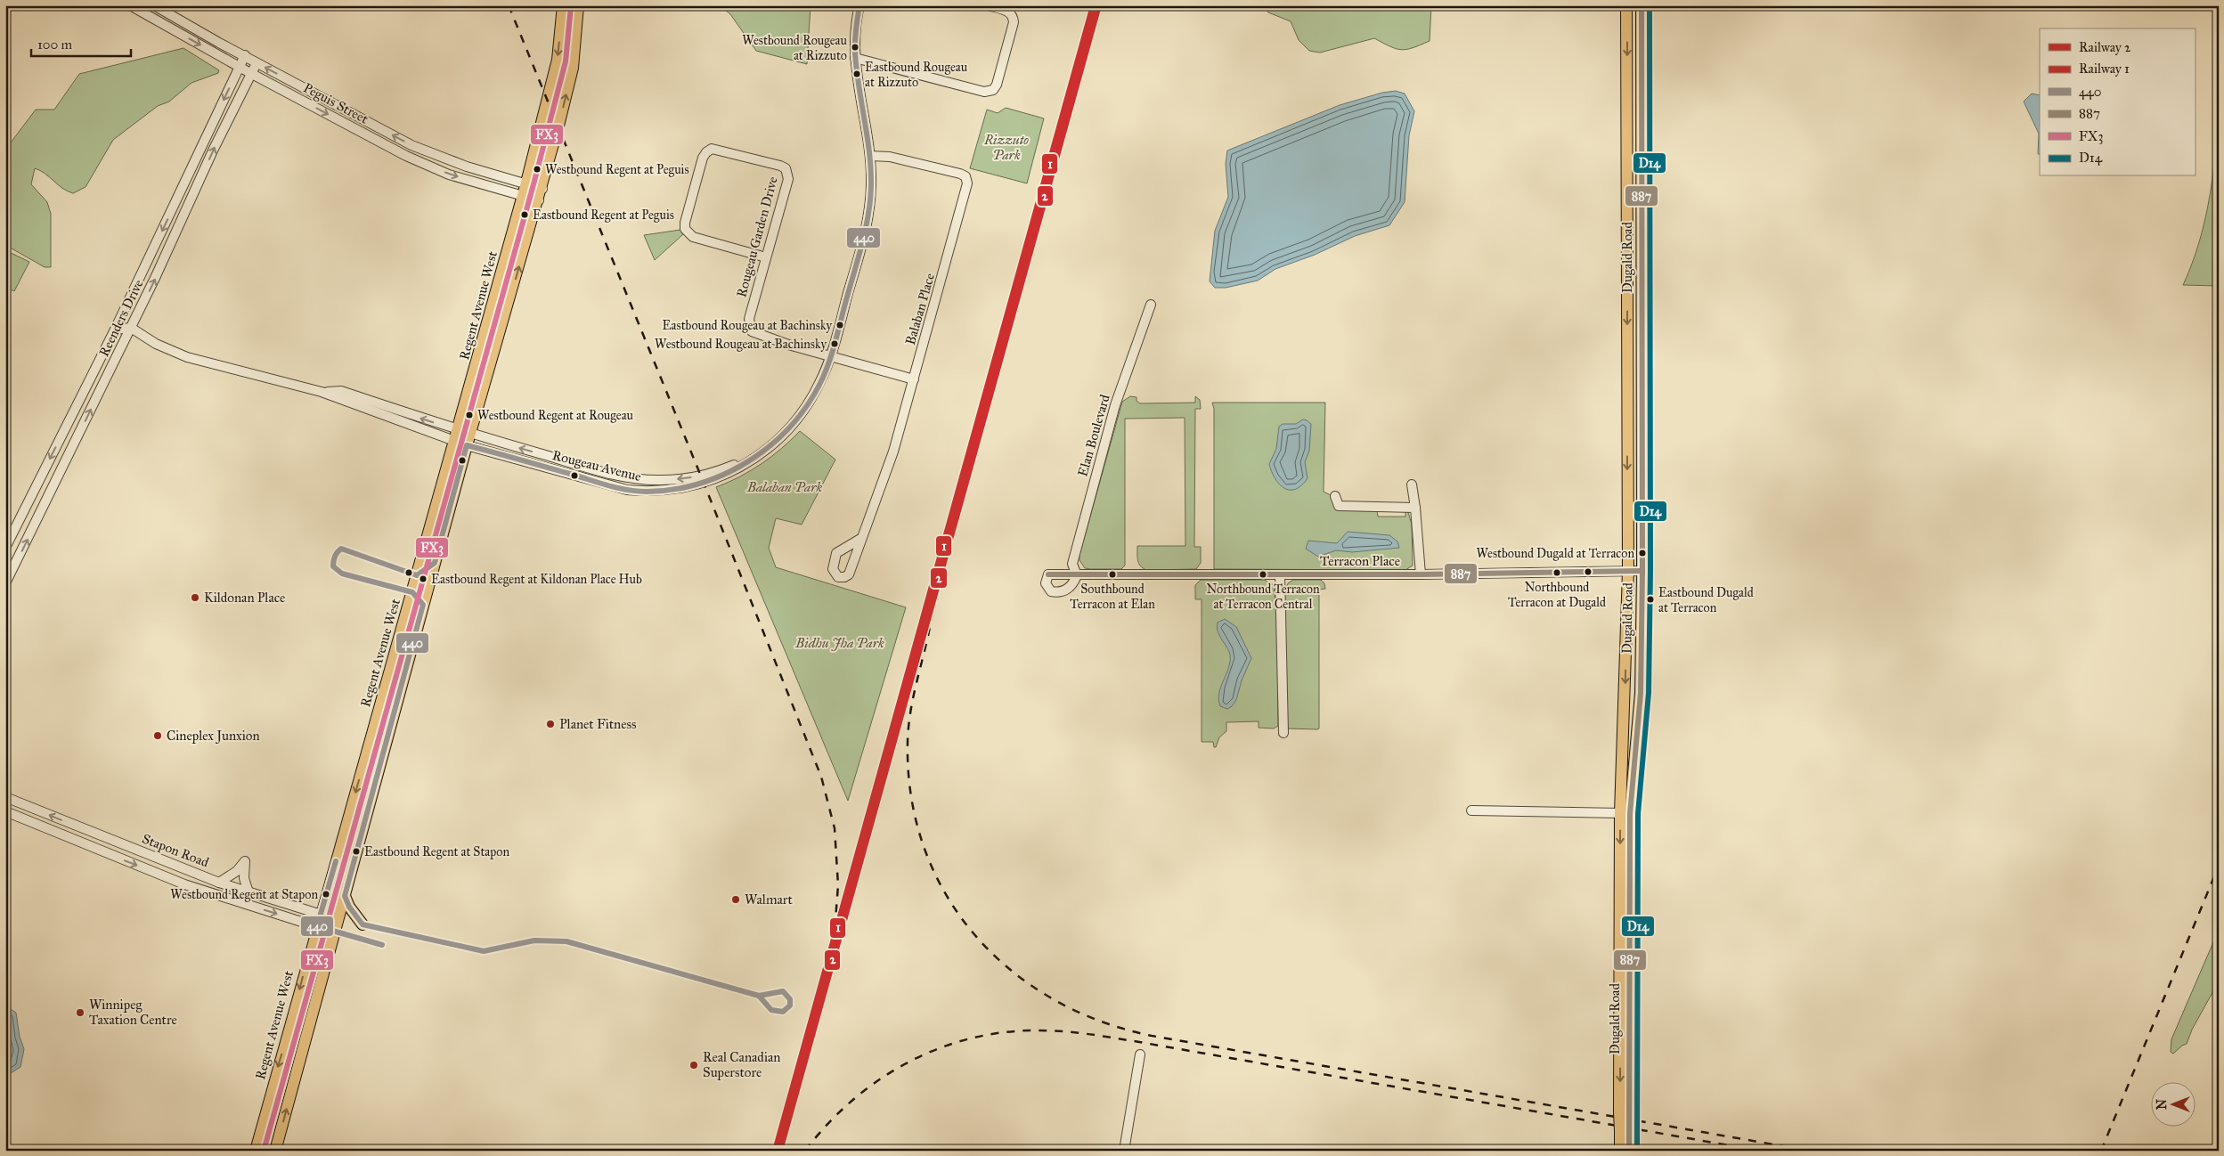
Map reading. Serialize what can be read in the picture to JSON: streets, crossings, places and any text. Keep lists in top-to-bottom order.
{
  "streets": {
    "main road": ["Dugald Road", "Regent Avenue West"],
    "street": [
      "Peguis Street",
      "Rougeau Garden Drive",
      "Balaban Place",
      "Reenders Drive",
      "Elan Boulevard",
      "Rougeau Avenue",
      "Terracon Place",
      "Stapon Road"
    ]
  },
  "crossings": [
    ["Peguis Street", "Regent Avenue West"],
    ["Peguis Street", "Reenders Drive"],
    ["Rougeau Garden Drive", "Rougeau Avenue"],
    ["Dugald Road", "Terracon Place"],
    ["Regent Avenue West", "Rougeau Avenue"],
    ["Regent Avenue West", "Stapon Road"],
    ["Balaban Place", "Rougeau Avenue"],
    ["Reenders Drive", "Rougeau Avenue"],
    ["Elan Boulevard", "Terracon Place"]
  ],
  "parks": ["Rizzuto Park", "Balaban Park", "Bidhu Jha Park"],
  "places": [
    "Westbound Rougeau at Rizzuto",
    "Eastbound Rougeau at Rizzuto",
    "Westbound Regent at Peguis",
    "Eastbound Regent at Peguis",
    "Eastbound Rougeau at Bachinsky",
    "Westbound Rougeau at Bachinsky",
    "Westbound Regent at Rougeau",
    "Westbound Dugald at Terracon",
    "Northbound Terracon at Dugald",
    "Southbound Terracon at Elan",
    "Northbound Terracon at Terracon Central",
    "Eastbound Regent at Kildonan Place Hub",
    "Kildonan Place",
    "Eastbound Dugald at Terracon",
    "Planet Fitness",
    "Cineplex Junxion",
    "Eastbound Regent at Stapon",
    "Westbound Regent at Stapon",
    "Walmart",
    "Winnipeg Taxation Centre",
    "Real Canadian Superstore"
  ],
  "lines": [
    "rail line 2",
    "rail line 1",
    "transit line 440",
    "transit line 887",
    "transit line D14",
    "transit line FX3"
  ],
  "legend": [
    "Railway 2",
    "Railway 1",
    "440",
    "887",
    "FX3",
    "D14"
  ],
  "scale_bar": "100 m",
  "north": "left"
}
